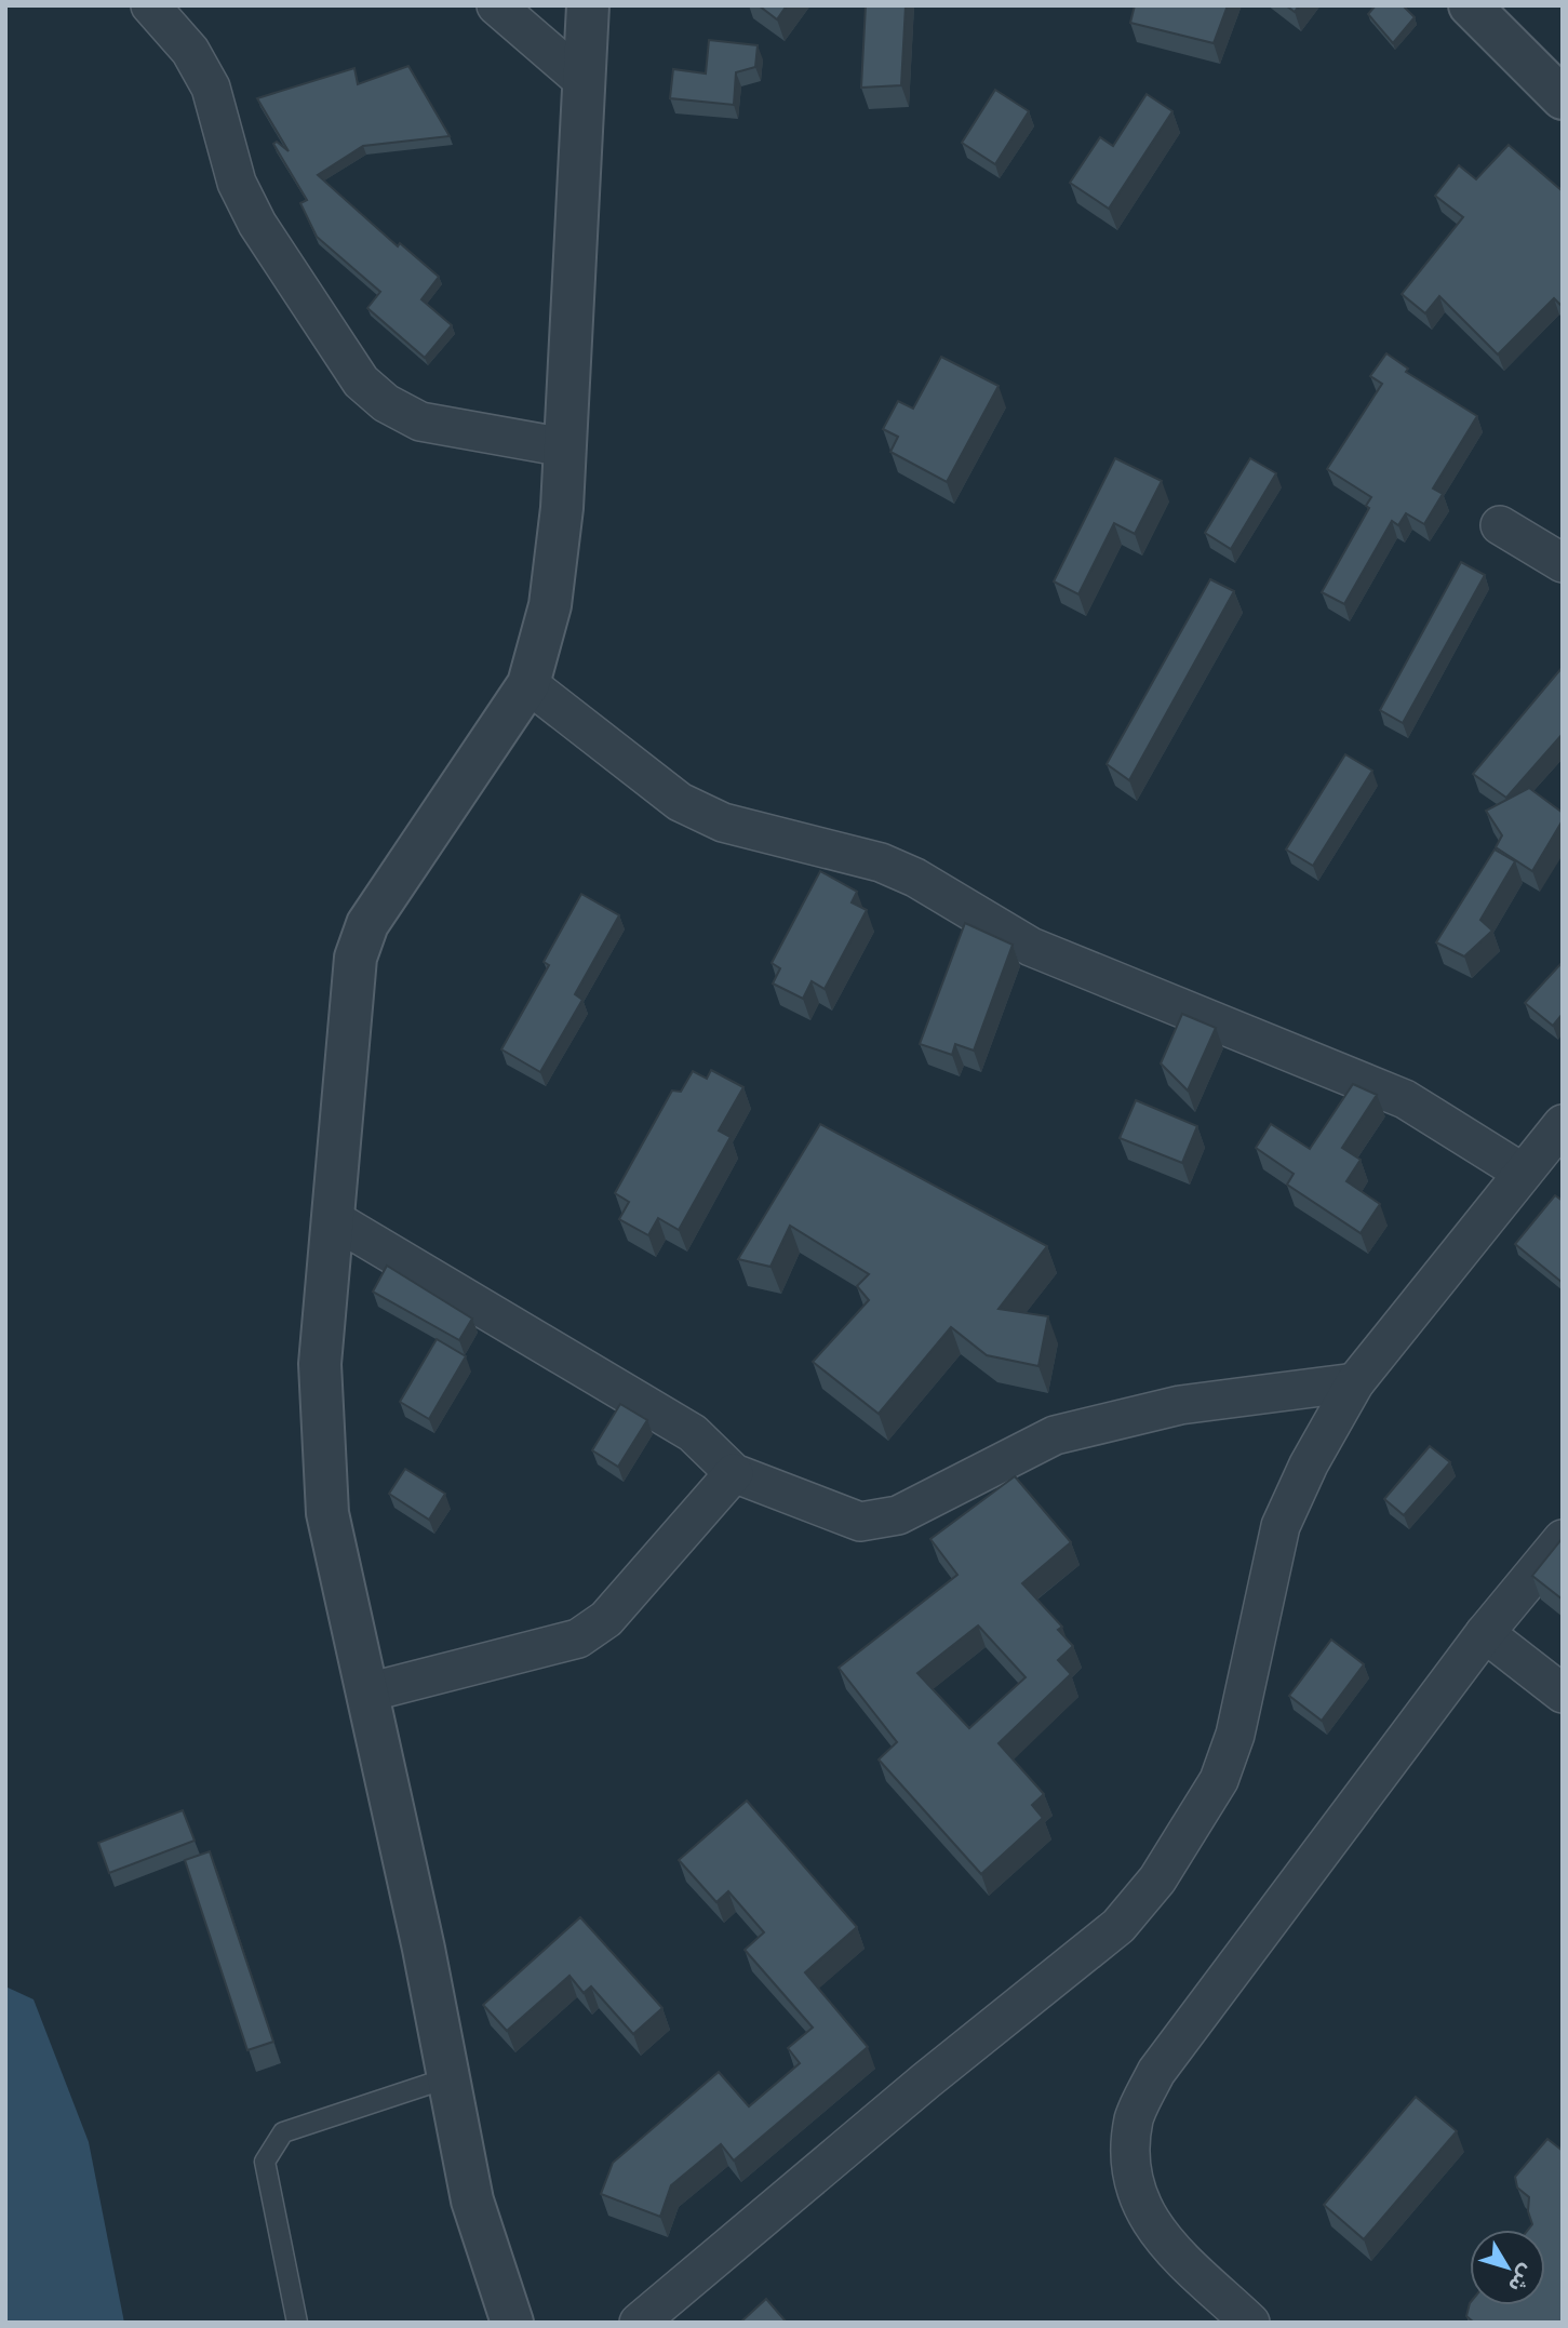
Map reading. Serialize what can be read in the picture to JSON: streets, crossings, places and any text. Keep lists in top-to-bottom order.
{
  "north": "bottom right"
}
